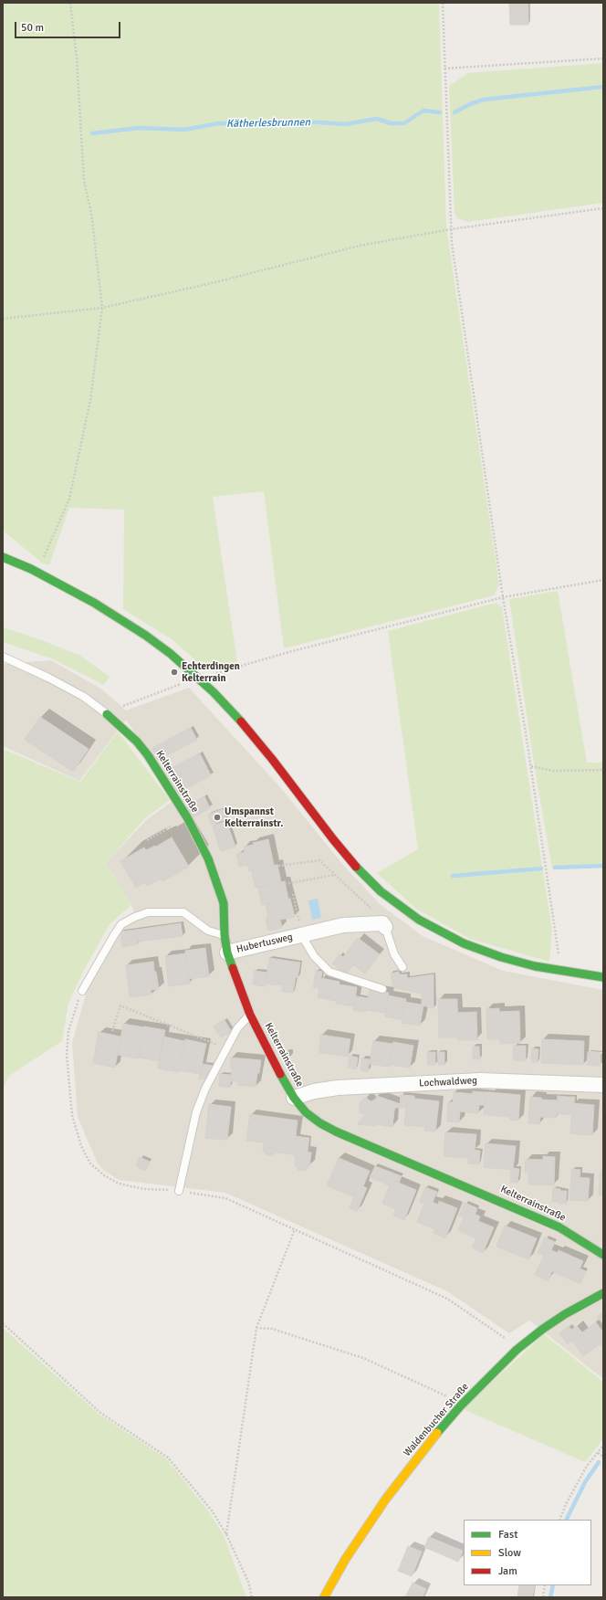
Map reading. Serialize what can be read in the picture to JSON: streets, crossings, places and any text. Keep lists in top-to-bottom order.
{
  "streets": {
    "street": [
      "Kelterrainstraße",
      "Hubertusweg",
      "Lochwaldweg",
      "Waldenbucher Straße"
    ]
  },
  "crossings": [
    ["Kelterrainstraße", "Hubertusweg"],
    ["Kelterrainstraße", "Lochwaldweg"]
  ],
  "water": ["Kätherlesbrunnen"],
  "places": ["Echterdingen Kelterrain", "Umspannst Kelterrainstr."],
  "legend": ["Fast", "Slow", "Jam"],
  "scale_bar": "50 m"
}
